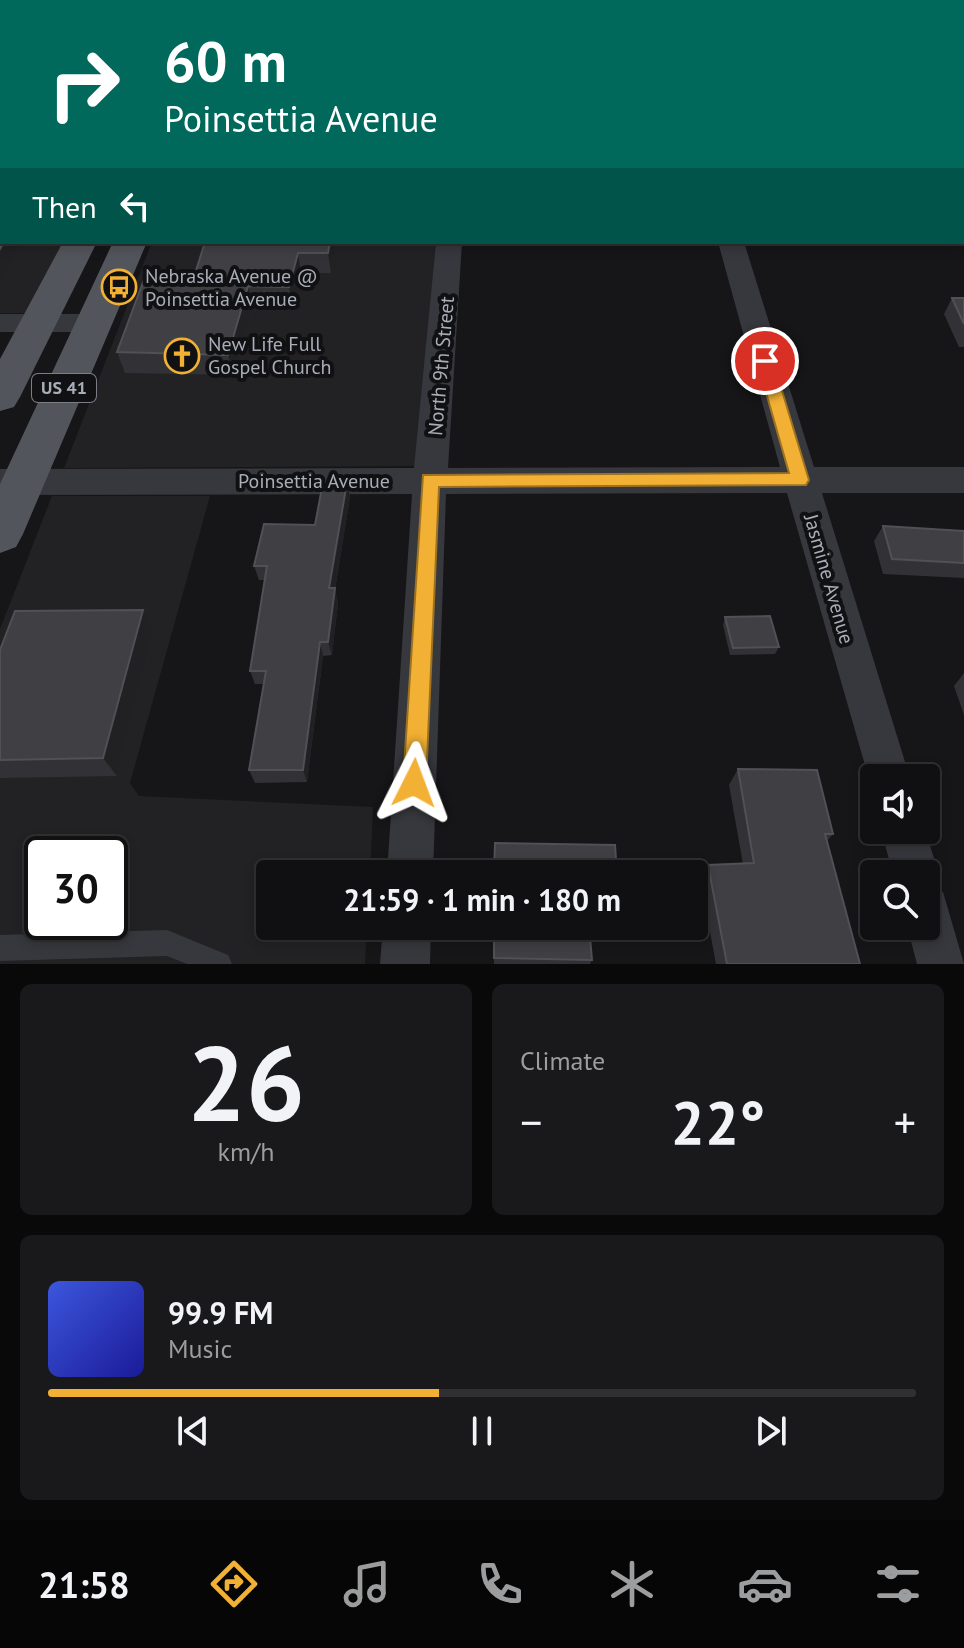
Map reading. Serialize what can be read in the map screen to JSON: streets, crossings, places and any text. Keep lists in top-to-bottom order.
{
  "streets": {
    "main road": ["US 41"],
    "street": ["North 9th Street", "Poinsettia Avenue", "Jasmine Avenue"]
  },
  "crossings": [
    ["North 9th Street", "Poinsettia Avenue"],
    ["US 41", "Poinsettia Avenue"],
    ["Poinsettia Avenue", "Jasmine Avenue"]
  ],
  "places": {
    "bus stop": ["Nebraska Avenue @ Poinsettia Avenue"],
    "church": ["New Life Full Gospel Church"]
  },
  "page": {
    "turn": ["60 m", "Poinsettia Avenue"],
    "then": "Then",
    "limit": "30",
    "trip": "21:59 · 1 min · 180 m",
    "tile": [
      ["26", "km/h"],
      "Climate"
    ],
    "heat": ["−", "22°", "+"],
    "song": ["99.9 FM", "Music"],
    "tabs": "21:58"
  }
}
